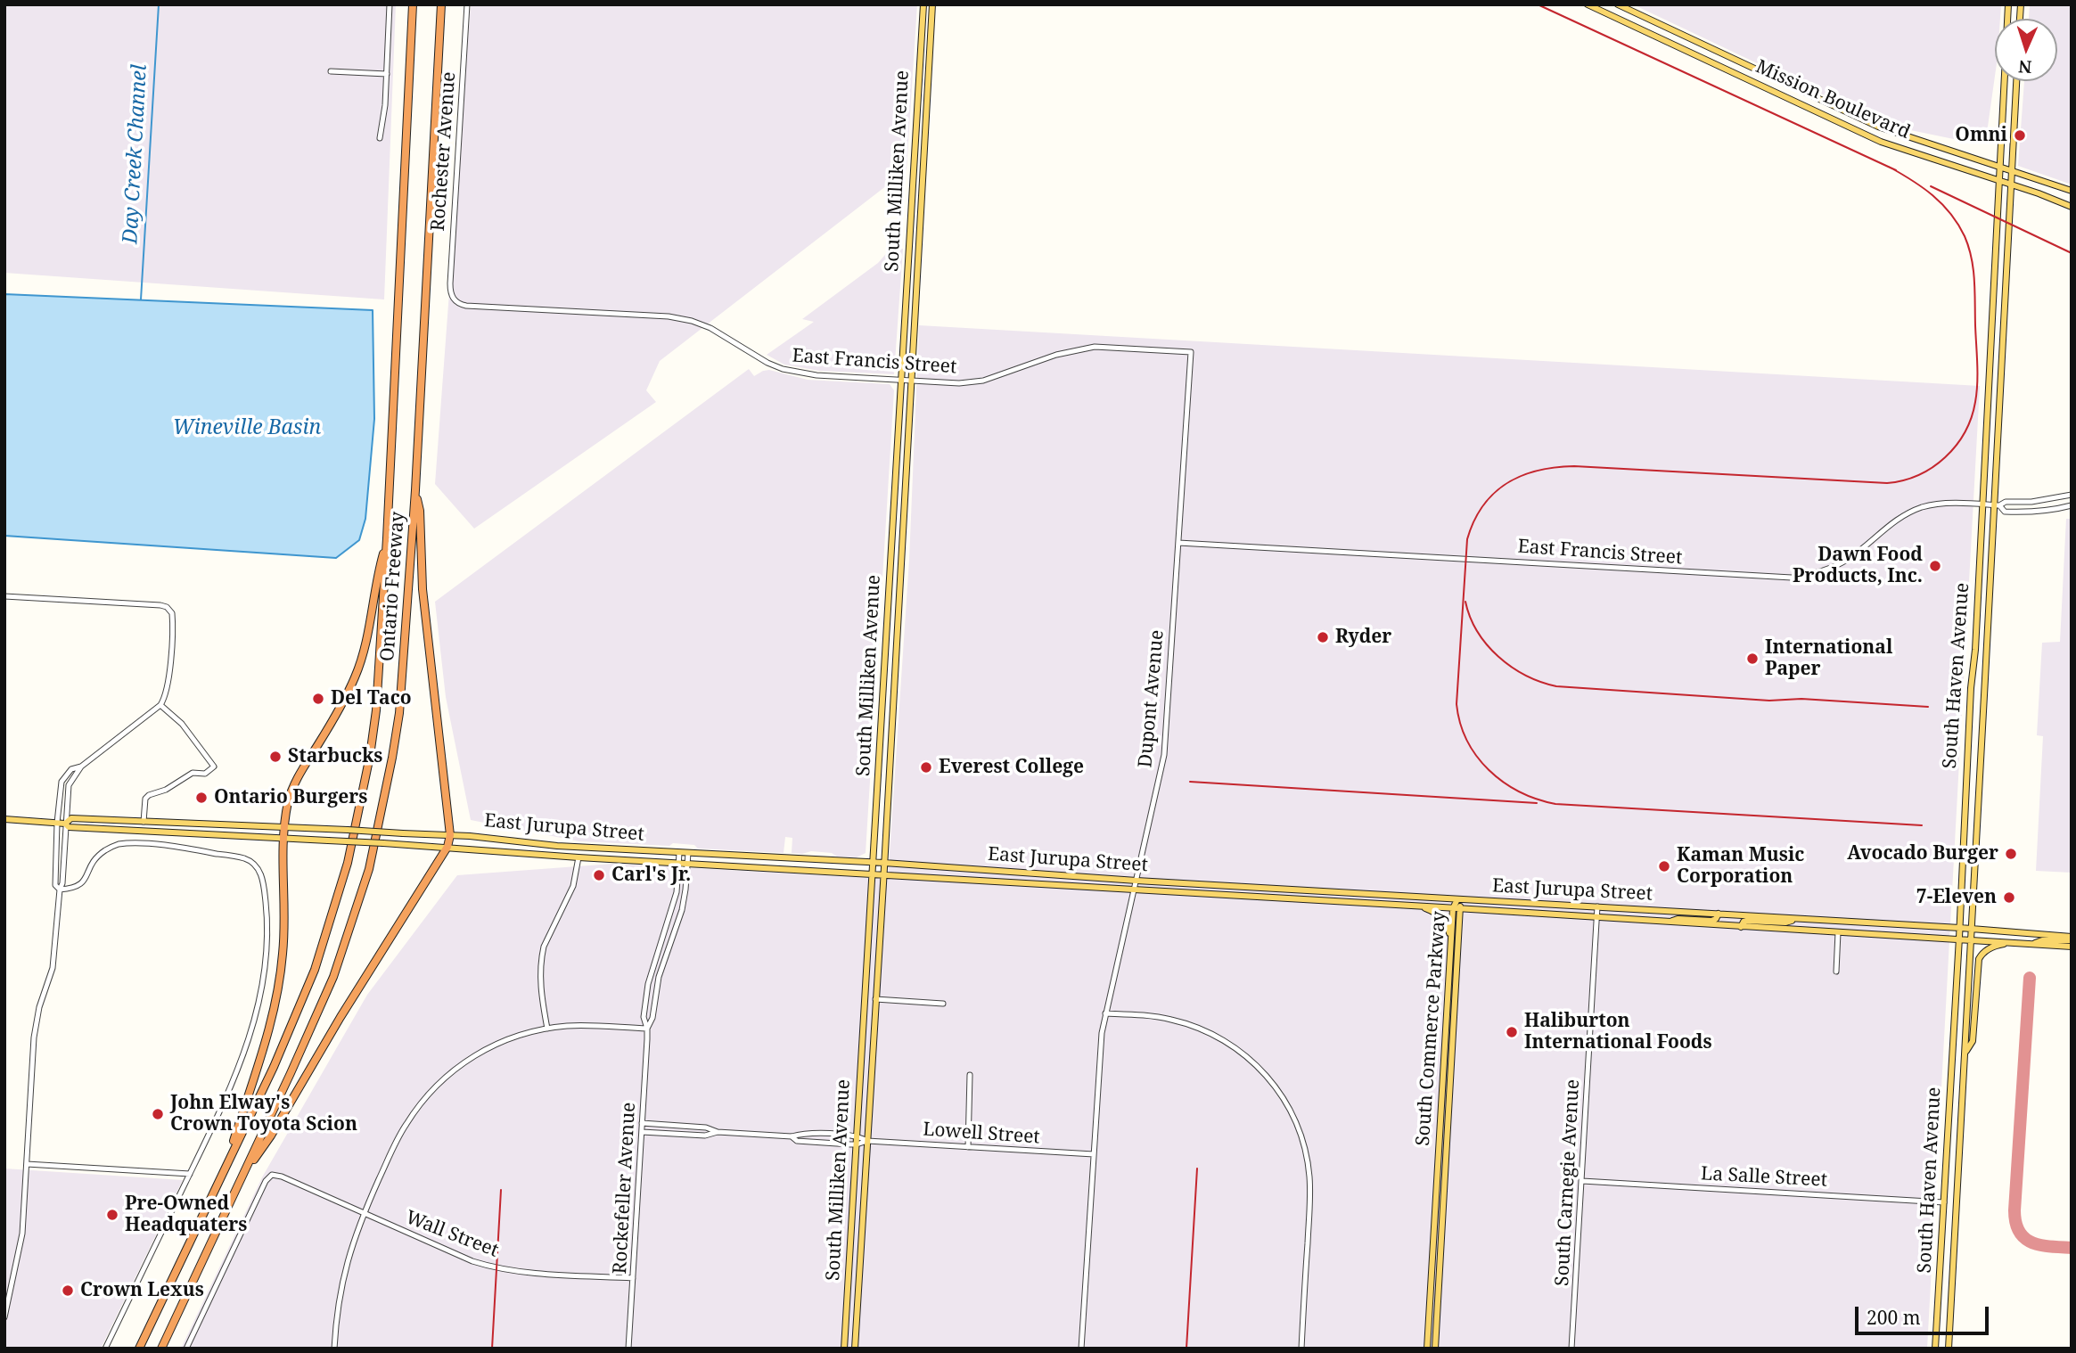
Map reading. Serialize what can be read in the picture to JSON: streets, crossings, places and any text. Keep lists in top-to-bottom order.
{
  "streets": {
    "highway": ["Ontario Freeway"],
    "main road": [
      "Mission Boulevard",
      "South Milliken Avenue",
      "South Haven Avenue",
      "East Jurupa Street",
      "South Commerce Parkway"
    ],
    "street": [
      "Rochester Avenue",
      "East Francis Street",
      "Dupont Avenue",
      "Lowell Street",
      "La Salle Street",
      "South Carnegie Avenue",
      "Rockefeller Avenue",
      "Wall Street"
    ]
  },
  "crossings": [
    ["Mission Boulevard", "South Haven Avenue"],
    ["Rochester Avenue", "East Francis Street"],
    ["South Milliken Avenue", "East Francis Street"],
    ["South Milliken Avenue", "East Jurupa Street"],
    ["South Milliken Avenue", "Lowell Street"],
    ["East Francis Street", "South Haven Avenue"],
    ["East Francis Street", "Dupont Avenue"],
    ["South Haven Avenue", "East Jurupa Street"],
    ["South Haven Avenue", "La Salle Street"],
    ["Dupont Avenue", "East Jurupa Street"],
    ["Dupont Avenue", "Lowell Street"],
    ["East Jurupa Street", "South Commerce Parkway"],
    ["East Jurupa Street", "South Carnegie Avenue"],
    ["East Jurupa Street", "Rockefeller Avenue"],
    ["Lowell Street", "Rockefeller Avenue"],
    ["La Salle Street", "South Carnegie Avenue"],
    ["Rockefeller Avenue", "Wall Street"]
  ],
  "water": ["Day Creek Channel", "Wineville Basin"],
  "places": [
    "Omni",
    "Dawn Food Products, Inc.",
    "Ryder",
    "International Paper",
    "Del Taco",
    "Starbucks",
    "Everest College",
    "Ontario Burgers",
    "Avocado Burger",
    "Kaman Music Corporation",
    "Carl's Jr.",
    "7-Eleven",
    "Haliburton International Foods",
    "John Elway's Crown Toyota Scion",
    "Pre-Owned Headquaters",
    "Crown Lexus"
  ],
  "scale_bar": "200 m",
  "north": "bottom"
}
